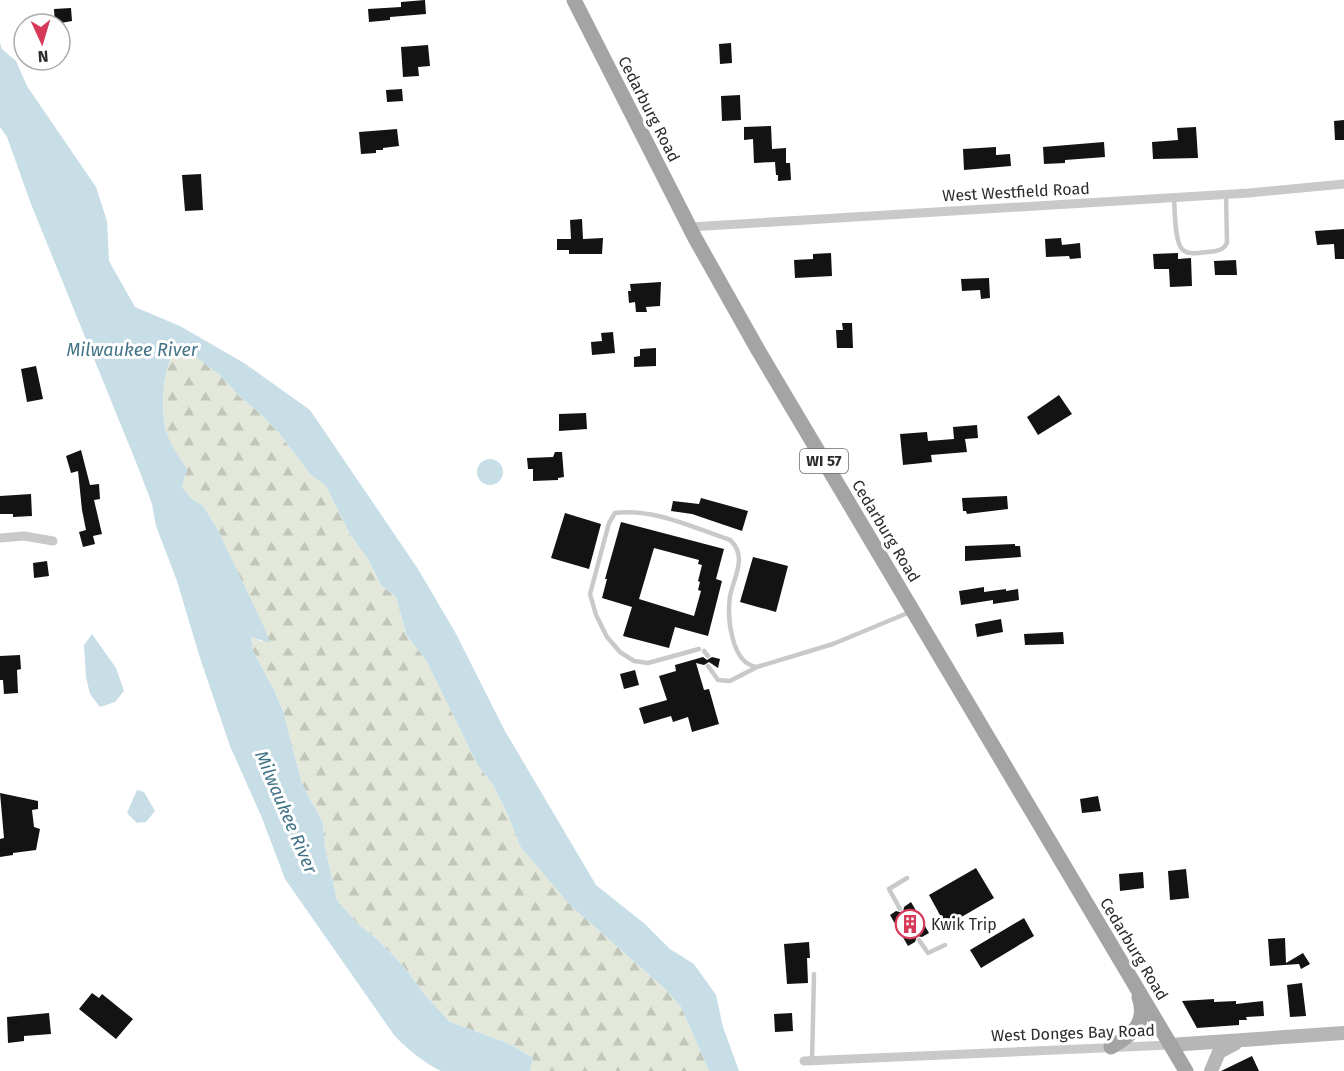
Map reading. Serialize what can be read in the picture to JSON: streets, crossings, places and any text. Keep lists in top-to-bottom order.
{
  "streets": {
    "main road": ["Cedarburg Road", "WI 57"],
    "street": ["West Westfield Road", "West Donges Bay Road"]
  },
  "crossings": [
    ["Cedarburg Road", "West Westfield Road"],
    ["Cedarburg Road", "West Donges Bay Road"]
  ],
  "water": ["Milwaukee River"],
  "places": {
    "building": ["Kwik Trip"]
  },
  "north": "bottom"
}
